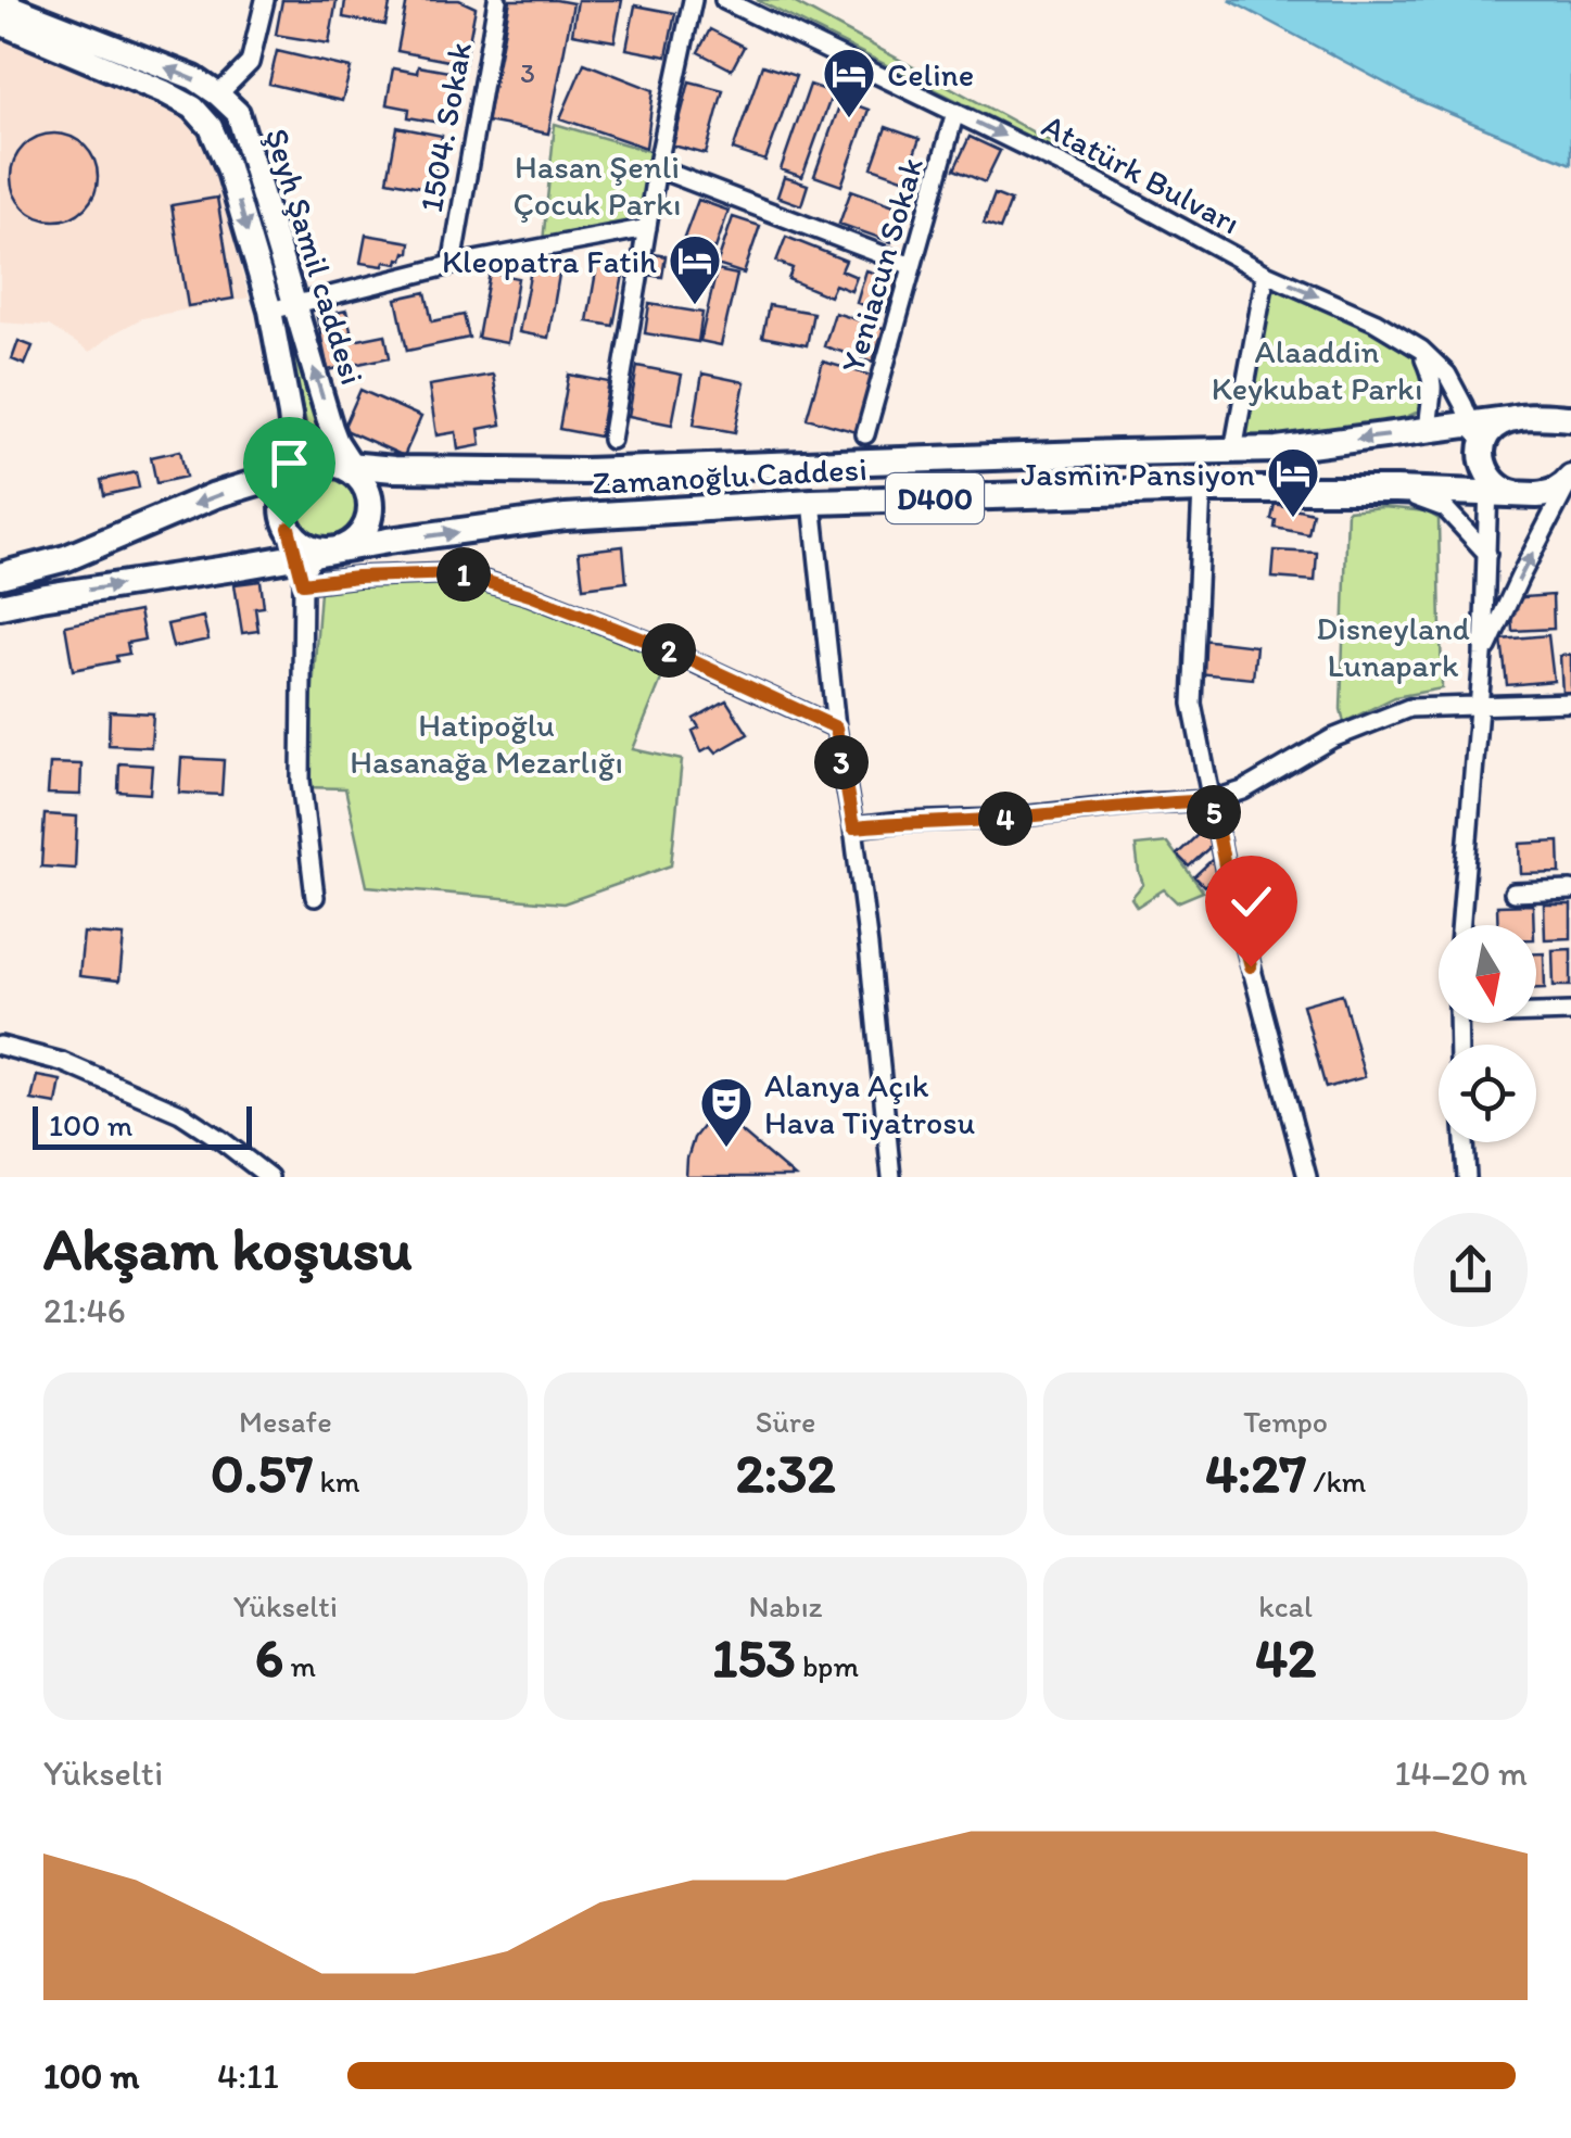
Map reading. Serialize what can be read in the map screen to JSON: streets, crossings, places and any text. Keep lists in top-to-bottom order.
{
  "streets": {
    "highway": ["Zamanoğlu Caddesi", "D400"],
    "main road": ["Şeyh Şamil caddesi"],
    "street": ["1504. Sokak", "Atatürk Bulvarı", "Yeniacun Sokak"]
  },
  "crossings": [
    ["Atatürk Bulvarı", "Yeniacun Sokak"],
    ["Atatürk Bulvarı", "Zamanoğlu Caddesi"],
    ["Şeyh Şamil caddesi", "Zamanoğlu Caddesi"]
  ],
  "one_way": ["Atatürk Bulvarı"],
  "parks": [
    "Hasan Şenli Çocuk Parkı",
    "Alaaddin Keykubat Parkı",
    "Disneyland Lunapark",
    "Hatipoğlu Hasanağa Mezarlığı"
  ],
  "places": {
    "hotel": ["Celine", "Kleopatra Fatih", "Jasmin Pansiyon"],
    "theatre": ["Alanya Açık Hava Tiyatrosu"]
  },
  "house_numbers": ["3"],
  "scale_bar": "100 m",
  "north": "bottom",
  "page": {
    "pins": [
      "1",
      "2",
      "3",
      "5",
      "4"
    ],
    "scale": "100 m",
    "heading": ["Akşam koşusu", "21:46"],
    "stats": [
      ["Mesafe", "0.57 km"],
      ["Süre", "2:32"],
      ["Tempo", "4:27 /km"],
      ["Yükselti", "6 m"],
      ["Nabız", "153 bpm"],
      ["kcal", "42"]
    ],
    "chart": ["Yükselti", "14–20 m"],
    "list": [
      {
        "name": "100 m",
        "note": "4:11"
      }
    ]
  }
}
